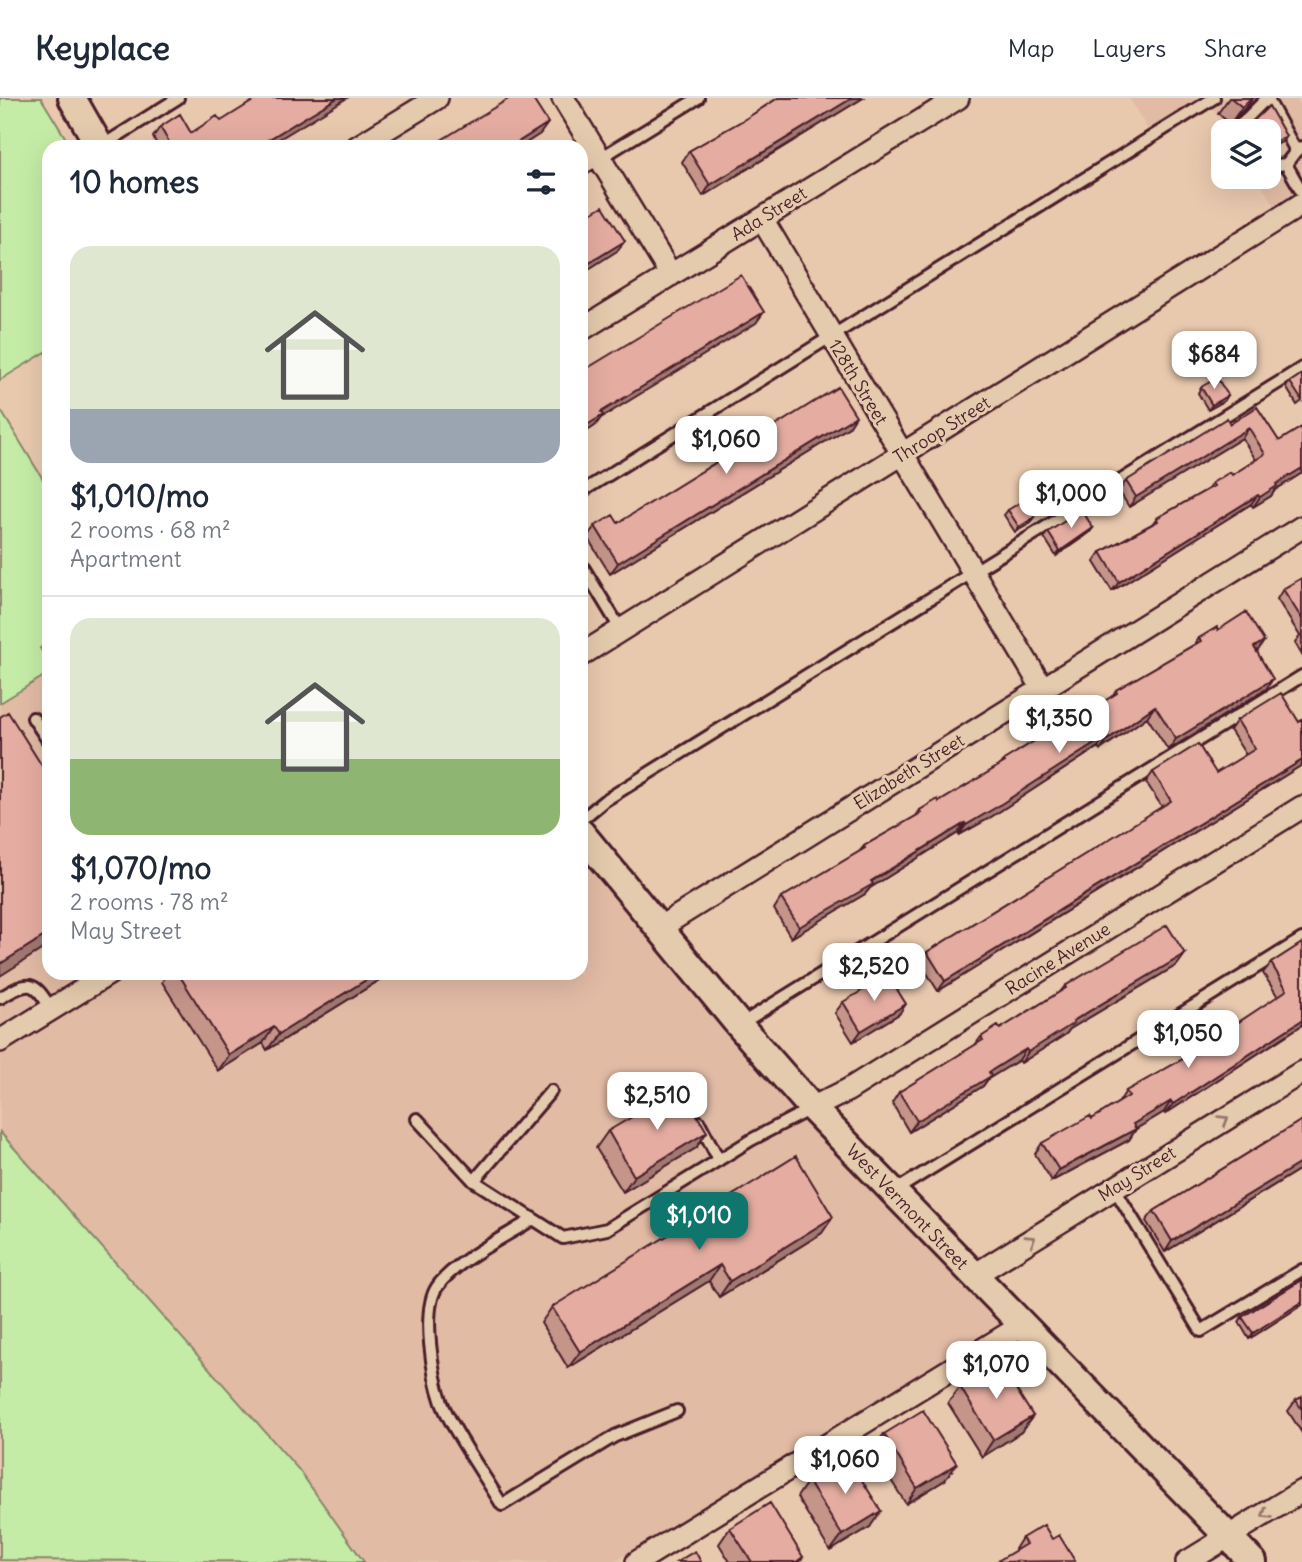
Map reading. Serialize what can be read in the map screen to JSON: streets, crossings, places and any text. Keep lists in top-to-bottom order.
{
  "streets": {
    "street": [
      "Ada Street",
      "128th Street",
      "Throop Street",
      "Elizabeth Street",
      "Racine Avenue",
      "May Street",
      "West Vermont Street"
    ]
  },
  "crossings": [
    ["Ada Street", "128th Street"],
    ["128th Street", "Throop Street"],
    ["128th Street", "Elizabeth Street"],
    ["Elizabeth Street", "West Vermont Street"],
    ["Racine Avenue", "West Vermont Street"],
    ["May Street", "West Vermont Street"]
  ],
  "one_way": ["May Street"],
  "page": {
    "header": "Keyplace",
    "nav": ["Map", "Layers", "Share"],
    "heading": "10 homes",
    "list": [
      {
        "name": "$1,010/mo",
        "note": "2 rooms · 68 m² · Apartment"
      },
      {
        "name": "$1,070/mo",
        "note": "2 rooms · 78 m² · May Street"
      }
    ],
    "price": [
      "$684",
      "$1,060",
      "$1,000",
      "$1,350",
      "$2,520",
      "$1,050",
      "$2,510",
      "$1,010",
      "$1,070",
      "$1,060"
    ]
  }
}
